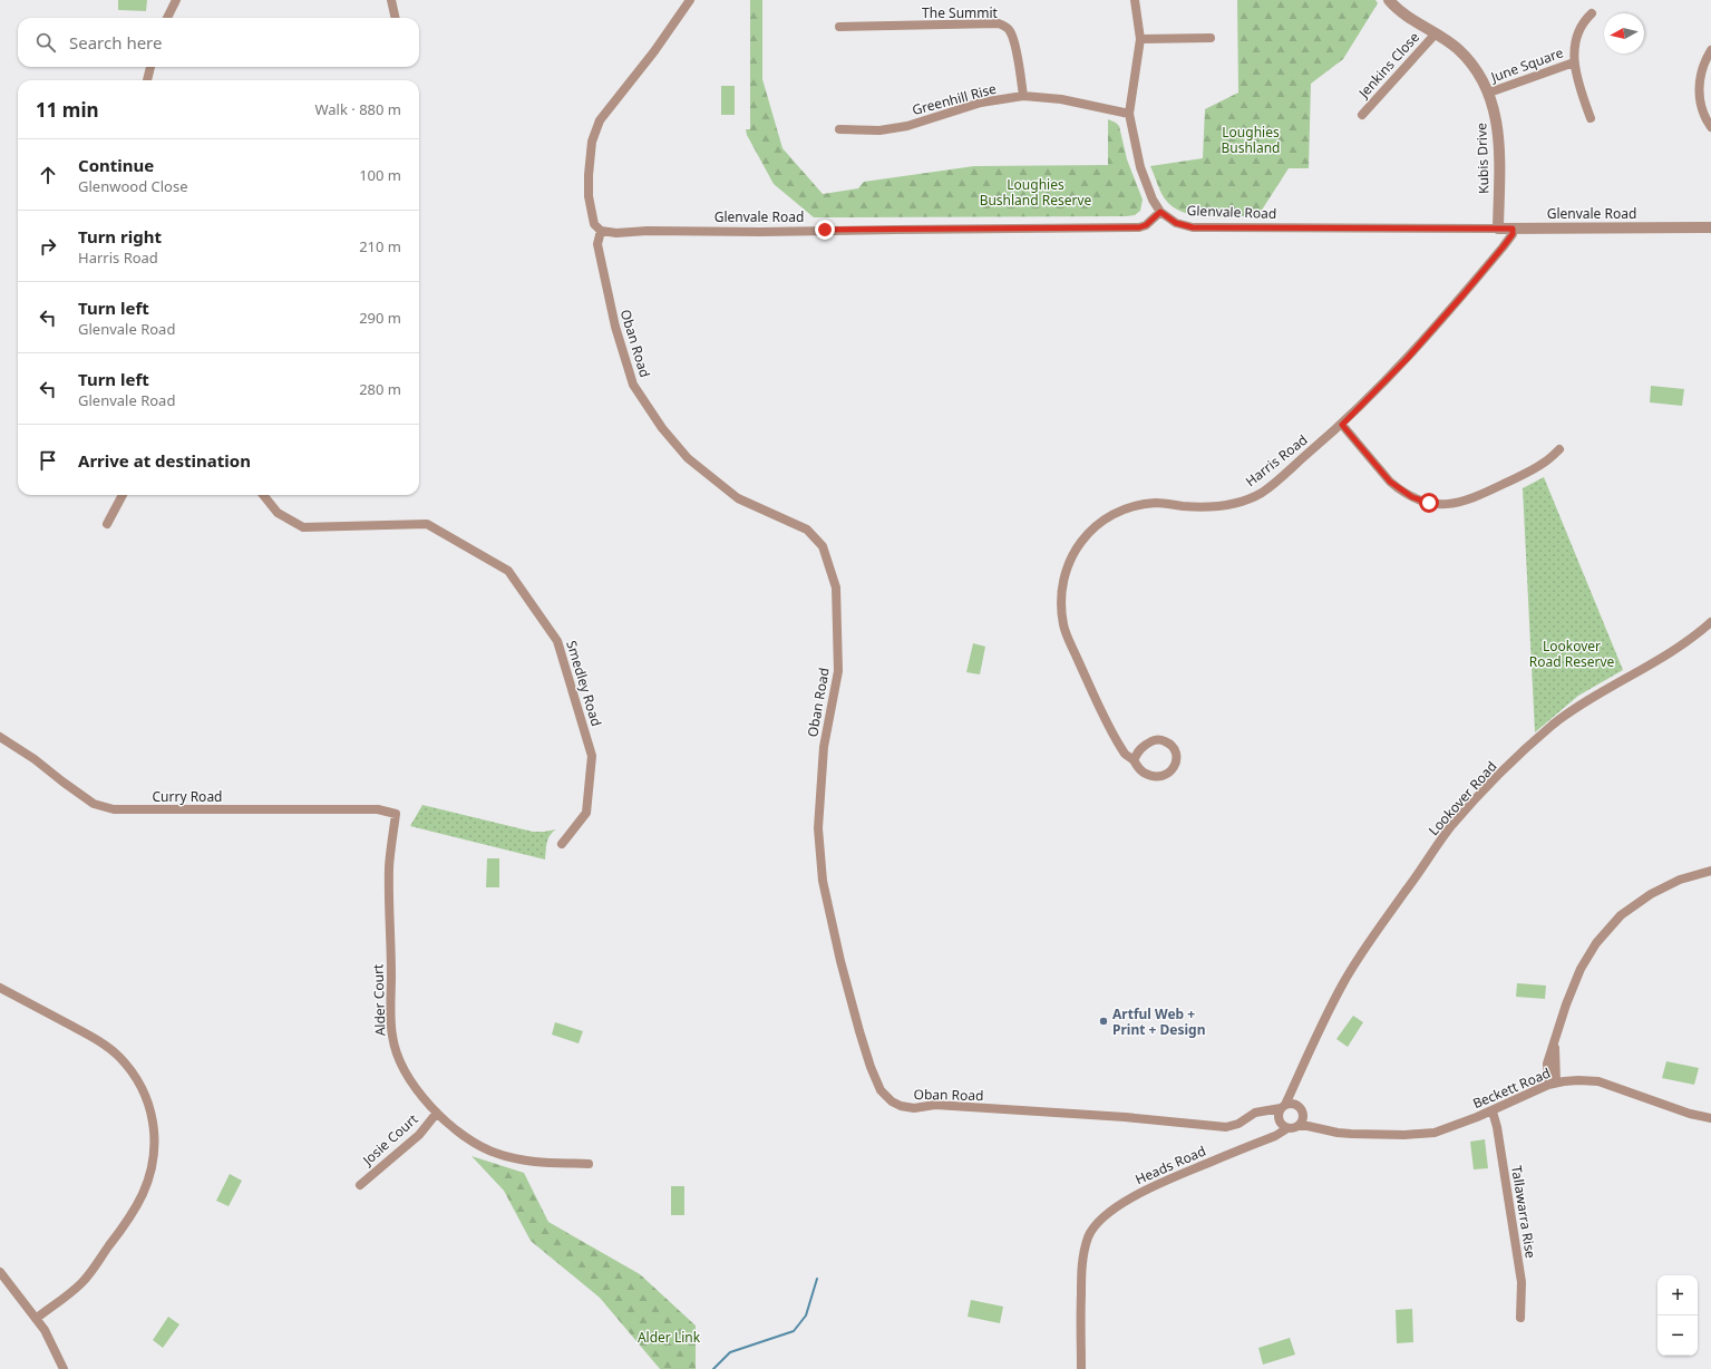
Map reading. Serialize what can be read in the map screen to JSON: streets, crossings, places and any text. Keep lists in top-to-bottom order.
{
  "streets": {
    "street": [
      "The Summit",
      "Jenkins Close",
      "June Square",
      "Greenhill Rise",
      "Kubis Drive",
      "Glenvale Road",
      "Oban Road",
      "Harris Road",
      "Smedley Road",
      "Curry Road",
      "Lookover Road",
      "Alder Court",
      "Beckett Road",
      "Josie Court",
      "Heads Road",
      "Tallawarra Rise"
    ]
  },
  "crossings": [
    ["The Summit", "Greenhill Rise"],
    ["Jenkins Close", "Kubis Drive"],
    ["June Square", "Kubis Drive"],
    ["Kubis Drive", "Glenvale Road"],
    ["Glenvale Road", "Oban Road"],
    ["Glenvale Road", "Harris Road"],
    ["Oban Road", "Lookover Road"],
    ["Oban Road", "Beckett Road"],
    ["Oban Road", "Heads Road"],
    ["Curry Road", "Alder Court"],
    ["Lookover Road", "Beckett Road"],
    ["Lookover Road", "Heads Road"],
    ["Alder Court", "Josie Court"],
    ["Beckett Road", "Heads Road"],
    ["Beckett Road", "Tallawarra Rise"]
  ],
  "parks": [
    "Loughies Bushland",
    "Loughies Bushland Reserve",
    "Lookover Road Reserve",
    "Alder Link"
  ],
  "places": ["Artful Web + Print + Design"],
  "north": "left",
  "page": {
    "search": "Search here",
    "heading": ["11 min", "Walk · 880 m"],
    "list": [
      ["Continue", "Glenwood Close", "100 m"],
      ["Turn right", "Harris Road", "210 m"],
      ["Turn left", "Glenvale Road", "290 m"],
      ["Turn left", "Glenvale Road", "280 m"],
      "Arrive at destination"
    ],
    "map_buttons": ["+", "−"]
  }
}
